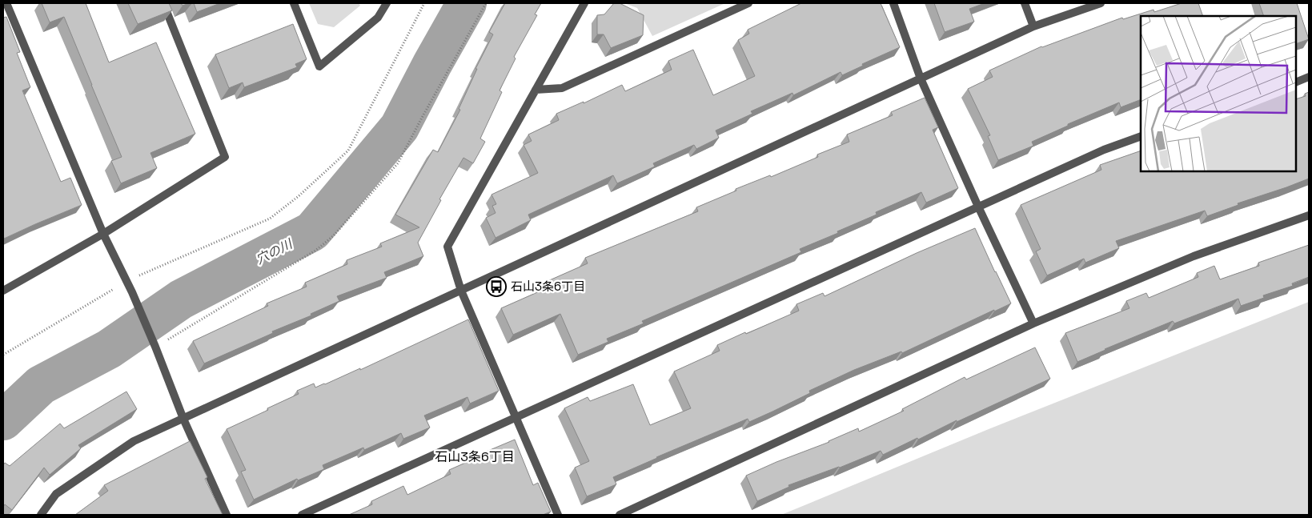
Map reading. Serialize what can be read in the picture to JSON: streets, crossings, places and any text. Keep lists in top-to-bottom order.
{
  "districts": ["石山3条6丁目"],
  "water": ["穴の川"],
  "places": {
    "bus stop": ["石山3条6丁目"]
  }
}
